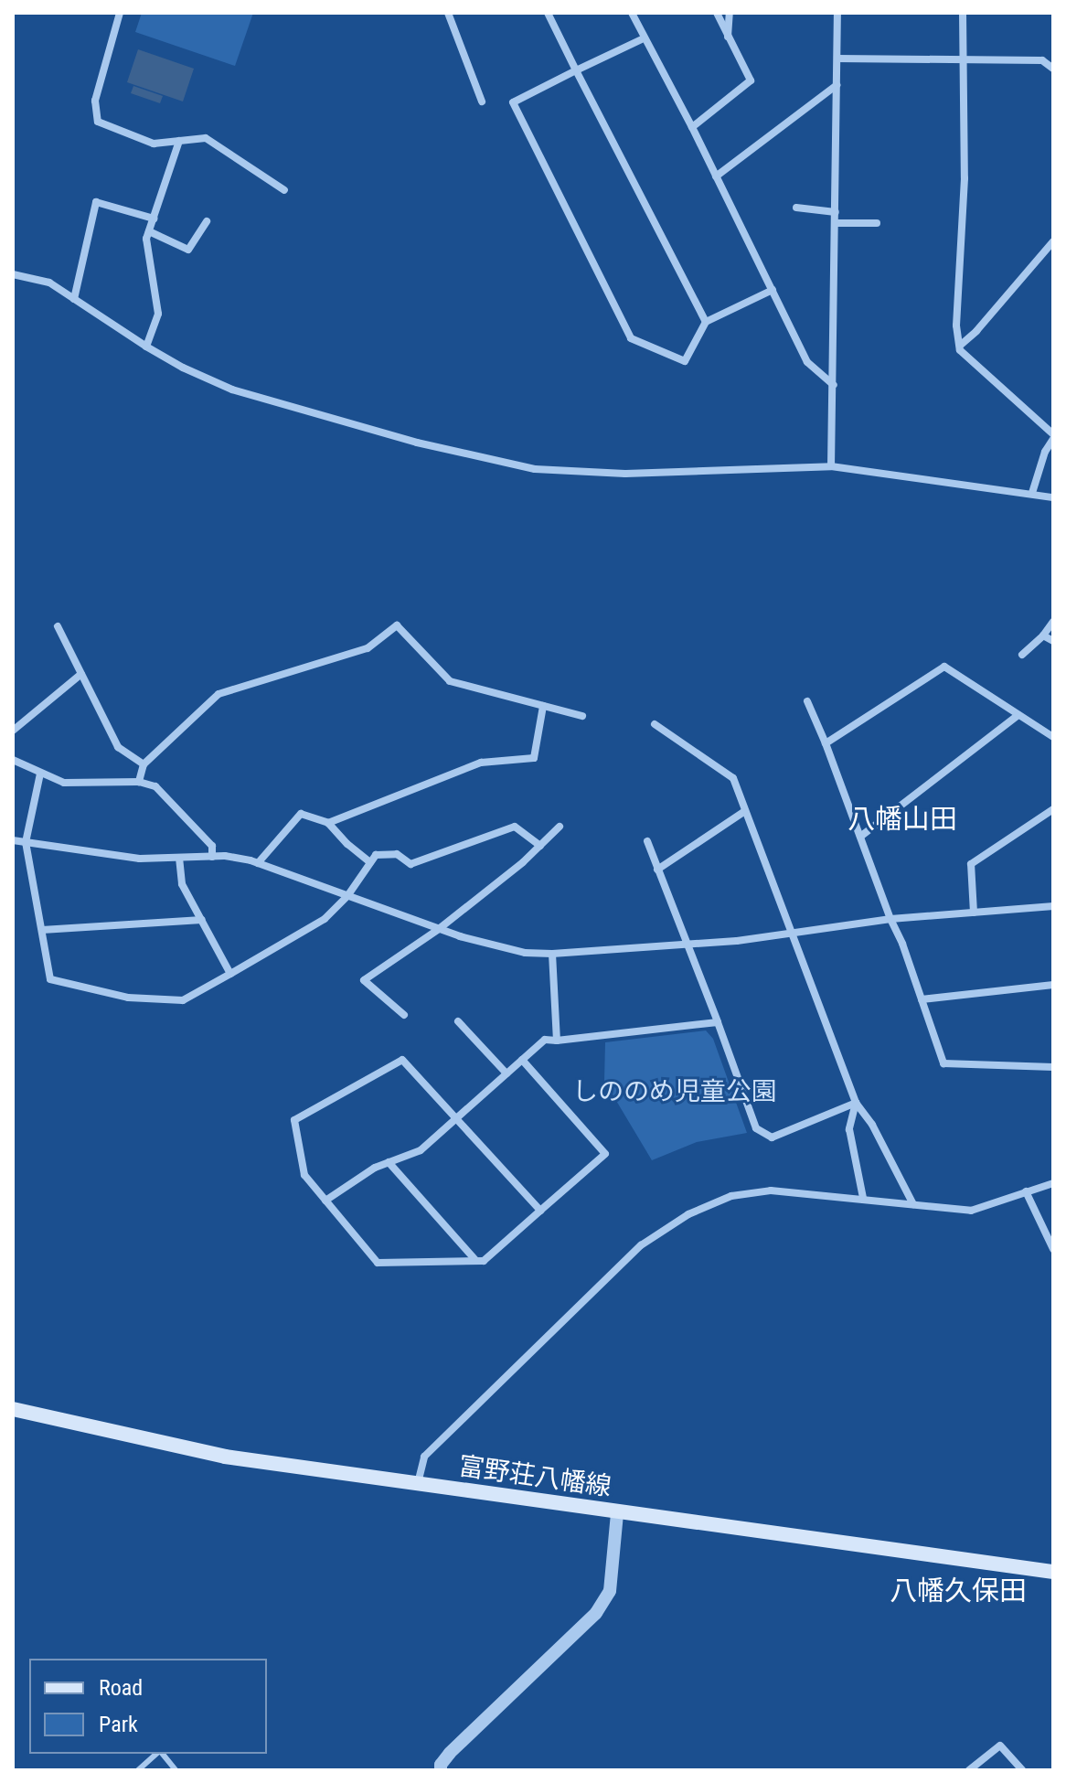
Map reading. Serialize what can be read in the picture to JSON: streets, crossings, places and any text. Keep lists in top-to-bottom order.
{
  "streets": {
    "main road": ["富野荘八幡線"]
  },
  "districts": ["八幡山田", "八幡久保田"],
  "parks": ["しののめ児童公園"],
  "legend": ["Road", "Park"]
}
